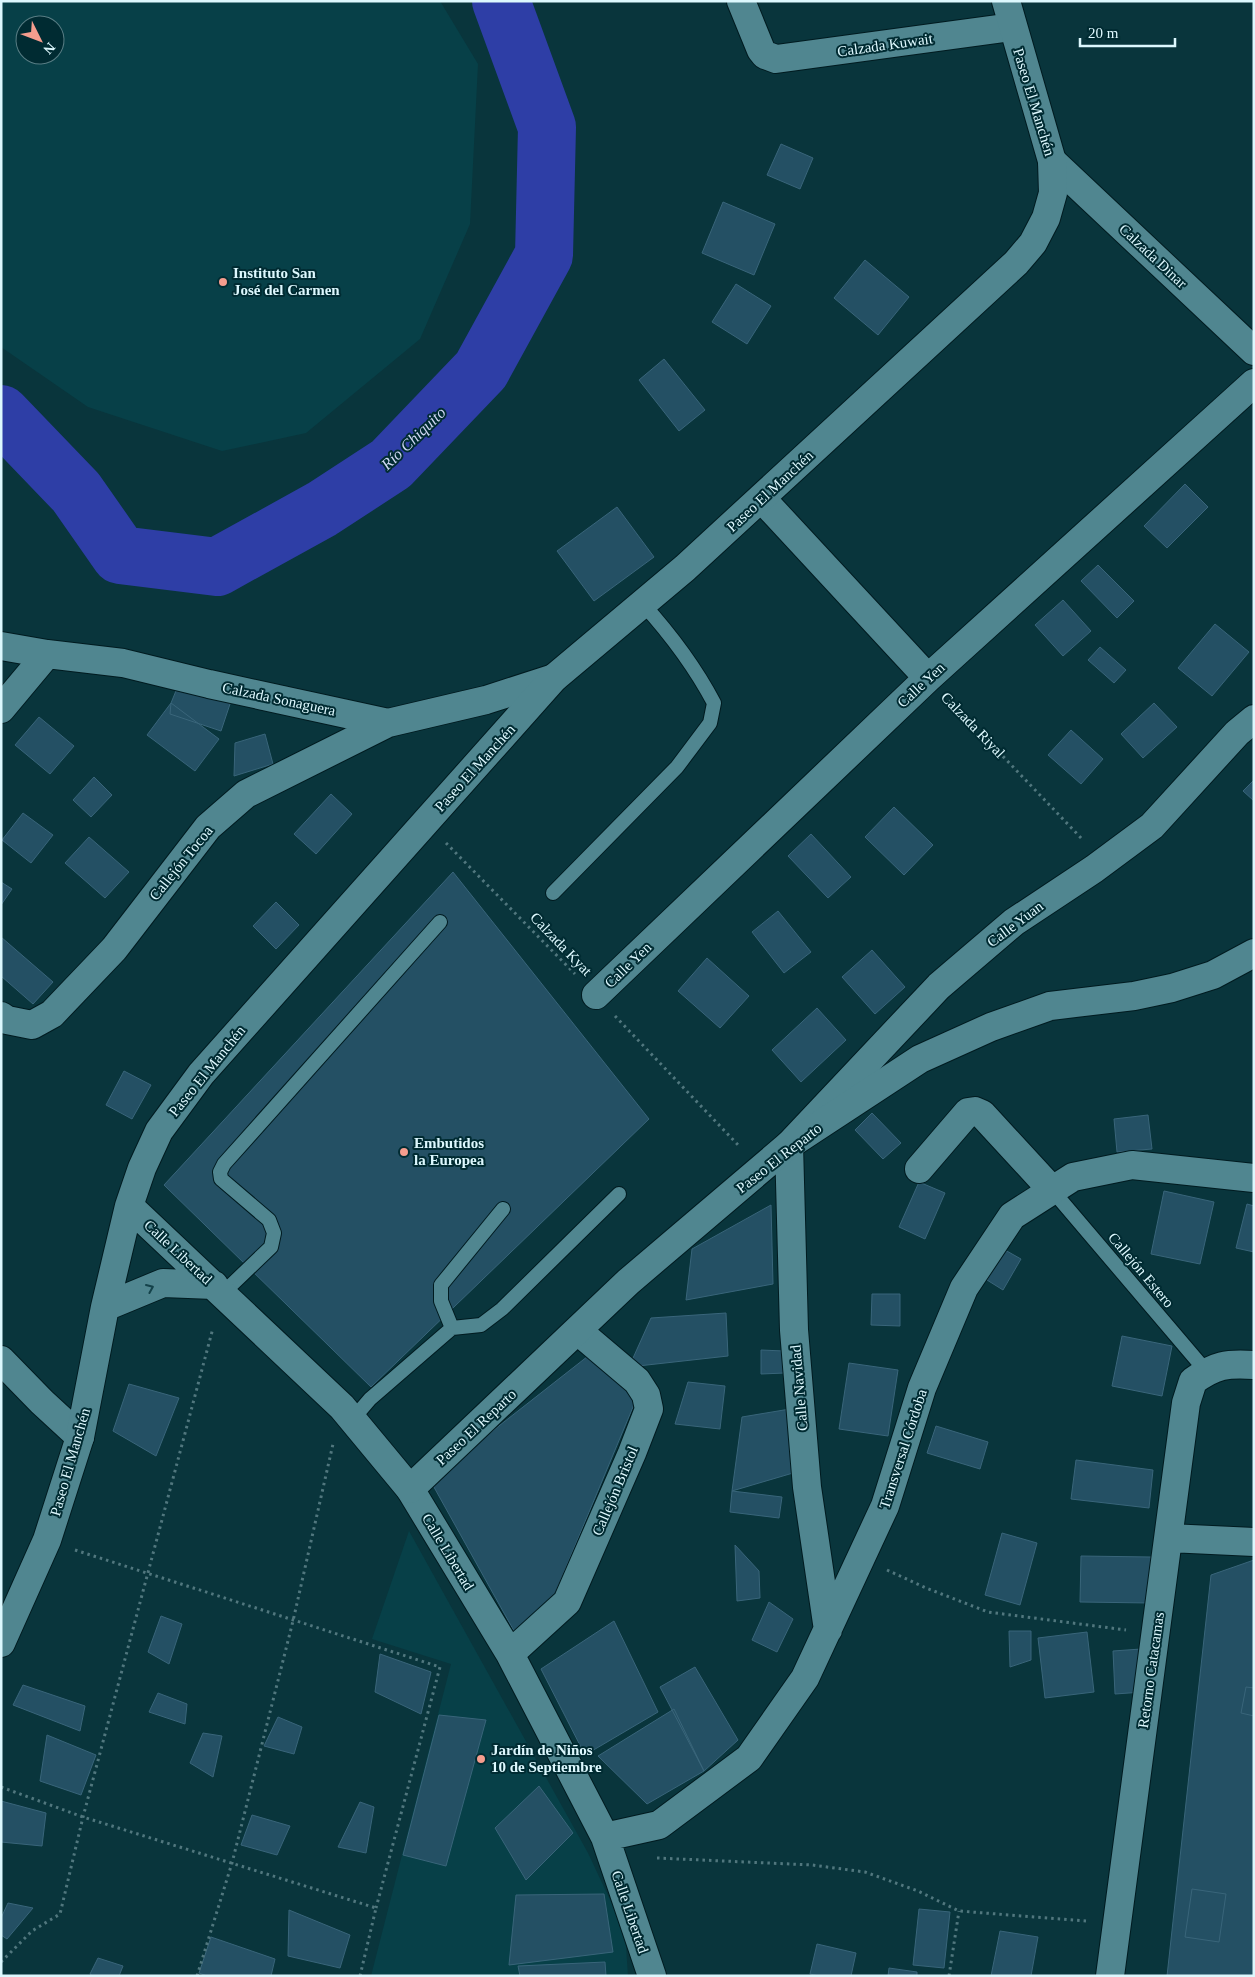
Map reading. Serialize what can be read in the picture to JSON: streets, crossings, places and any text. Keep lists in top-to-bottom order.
{
  "streets": {
    "street": [
      "Calzada Kuwait",
      "Paseo El Manchén",
      "Calzada Dinar",
      "Calle Yen",
      "Calzada Sonaguera",
      "Callejón Tocoa",
      "Calle Yuan",
      "Paseo El Reparto",
      "Calle Libertad",
      "Calle Navidad",
      "Transversal Córdoba",
      "Callejón Bristol",
      "Retorno Catacamas"
    ],
    "lane": ["Callejón Estero"],
    "path": ["Calzada Riyal", "Calzada Kyat"]
  },
  "crossings": [
    ["Calzada Kuwait", "Paseo El Manchén"],
    ["Paseo El Manchén", "Calzada Dinar"],
    ["Paseo El Manchén", "Calzada Sonaguera"],
    ["Paseo El Manchén", "Calzada Kyat"],
    ["Paseo El Manchén", "Calle Libertad"],
    ["Calle Yen", "Calzada Riyal"],
    ["Calle Yen", "Calzada Kyat"],
    ["Calzada Sonaguera", "Callejón Tocoa"],
    ["Calzada Riyal", "Calle Yuan"],
    ["Calle Yuan", "Paseo El Reparto"],
    ["Calle Yuan", "Calle Navidad"],
    ["Calzada Kyat", "Paseo El Reparto"],
    ["Paseo El Reparto", "Calle Libertad"],
    ["Paseo El Reparto", "Calle Navidad"],
    ["Paseo El Reparto", "Callejón Bristol"],
    ["Calle Libertad", "Transversal Córdoba"],
    ["Calle Libertad", "Callejón Bristol"],
    ["Callejón Estero", "Transversal Córdoba"],
    ["Callejón Estero", "Retorno Catacamas"],
    ["Calle Navidad", "Transversal Córdoba"]
  ],
  "water": ["Río Chiquito"],
  "places": ["Instituto San José del Carmen", "Embutidos la Europea", "Jardín de Niños 10 de Septiembre"],
  "scale_bar": "20 m",
  "north": "bottom right"
}
